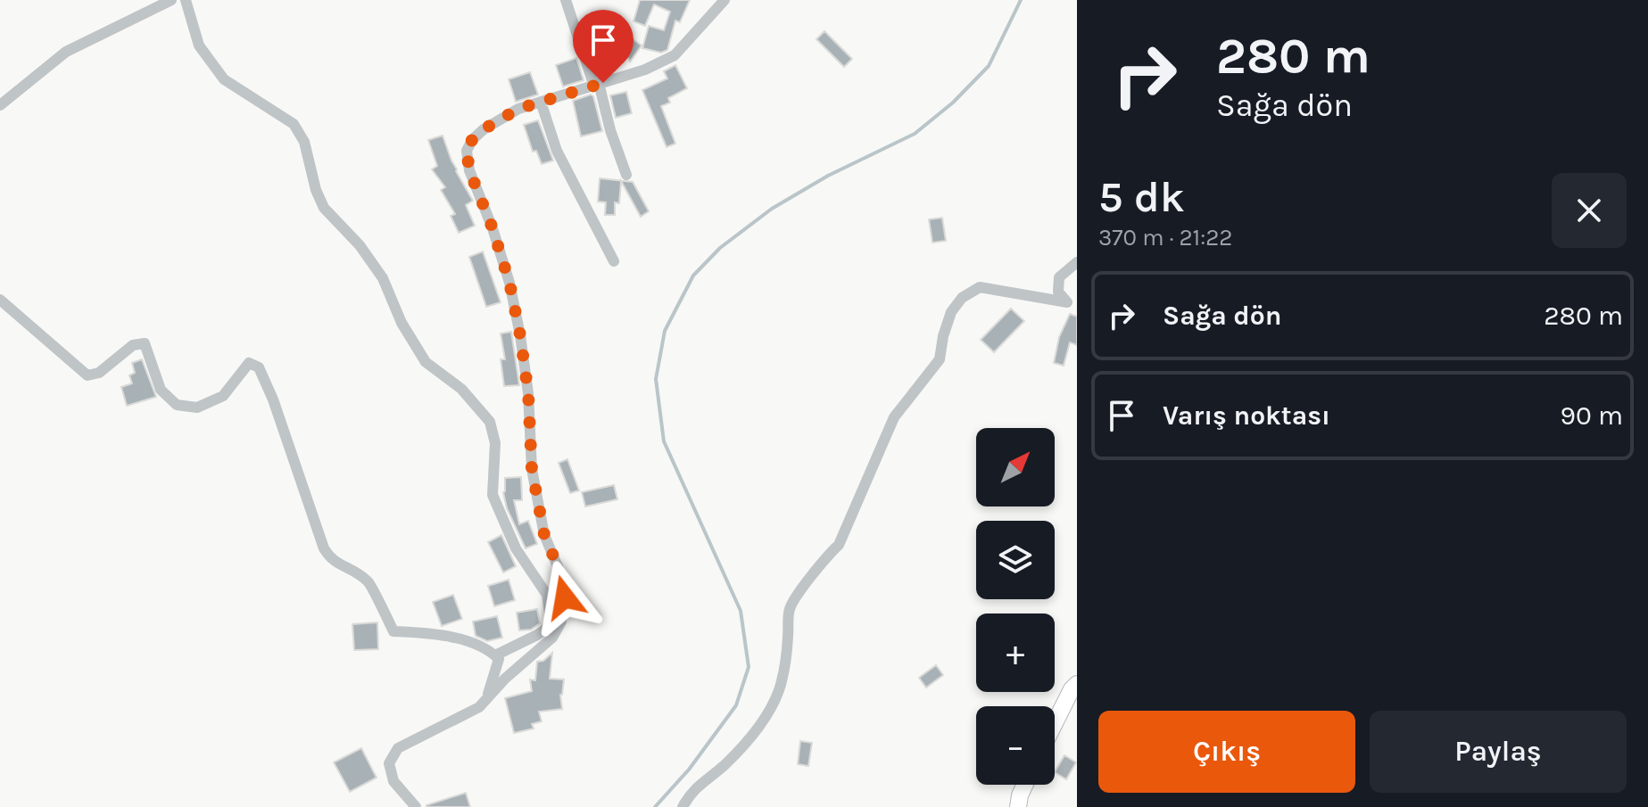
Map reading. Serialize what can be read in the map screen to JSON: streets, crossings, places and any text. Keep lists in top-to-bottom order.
{
  "north": "top right",
  "page": {
    "turn": ["280 m", "Sağa dön"],
    "heading": ["5 dk", "370 m · 21:22"],
    "list": [
      {
        "name": "Sağa dön",
        "value": "280 m"
      },
      {
        "name": "Varış noktası",
        "value": "90 m"
      }
    ],
    "map_buttons": ["+", "−"],
    "buttons": ["Çıkış", "Paylaş"]
  }
}
